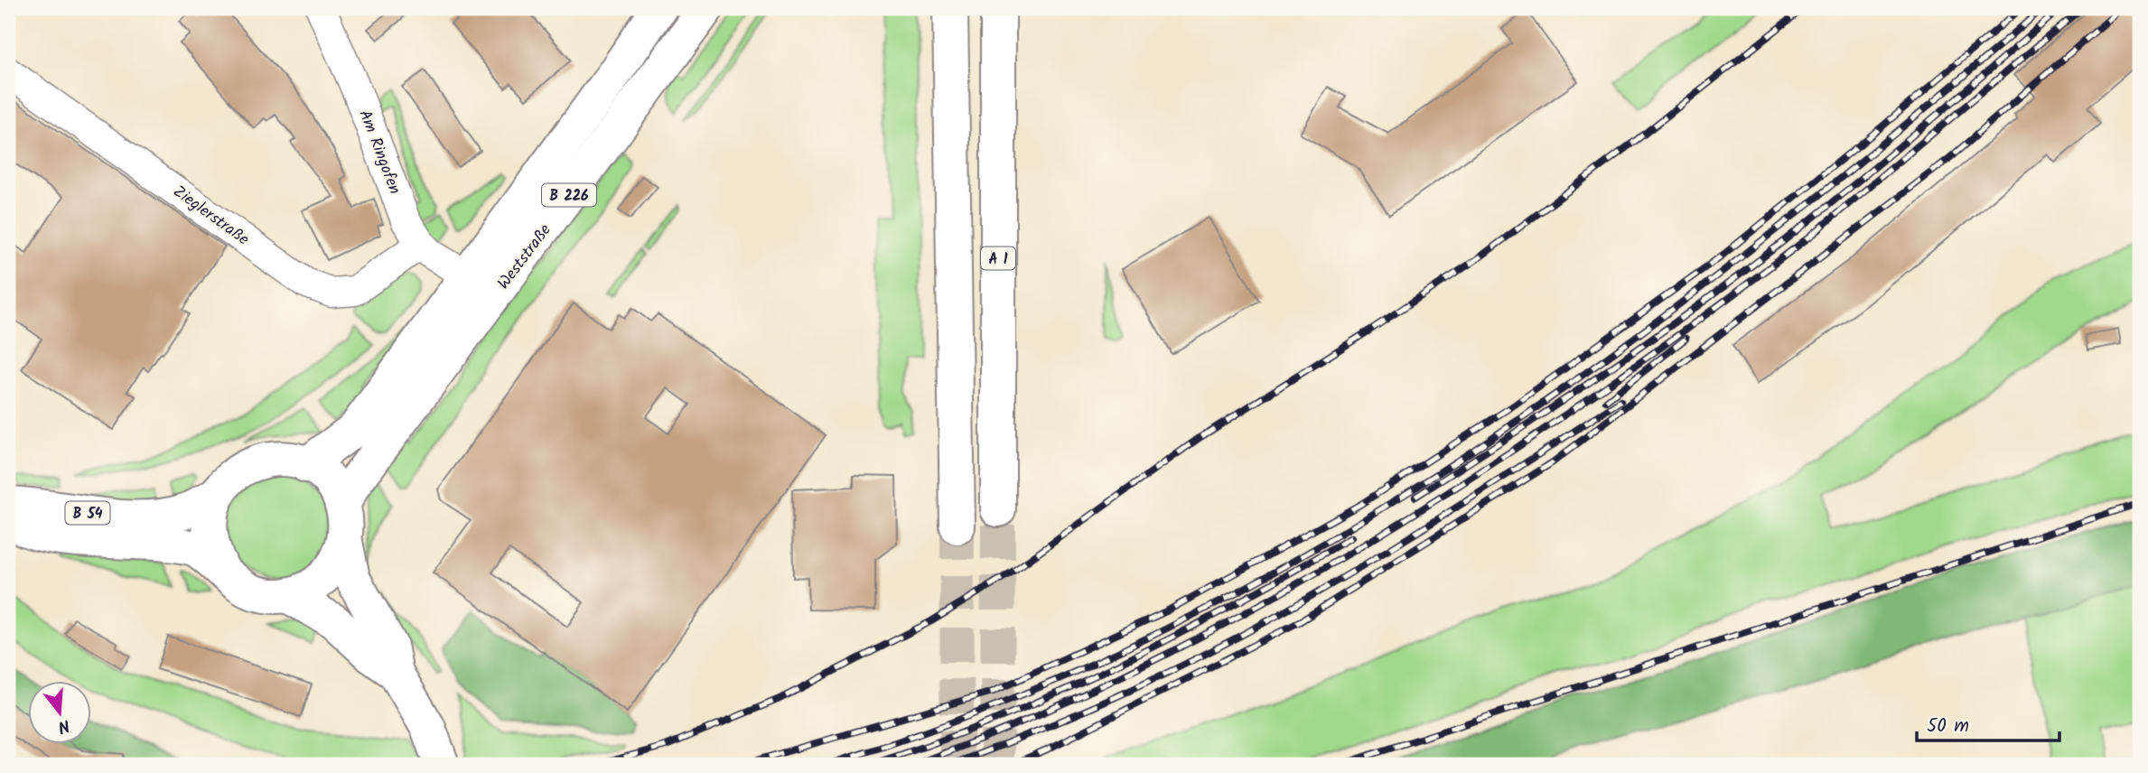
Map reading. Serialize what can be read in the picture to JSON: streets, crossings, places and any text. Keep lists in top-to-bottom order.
{
  "streets": {
    "main road": [
      "B 226",
      "Weststraße",
      "A 1",
      "B 54"
    ],
    "street": ["Am Ringofen", "Zieglerstraße"]
  },
  "crossings": [
    ["Am Ringofen", "B 226"],
    ["Am Ringofen", "Zieglerstraße"],
    ["B 226", "Weststraße"],
    ["B 226", "B 54"],
    ["Weststraße", "B 54"]
  ],
  "scale_bar": "50 m",
  "north": "bottom"
}
